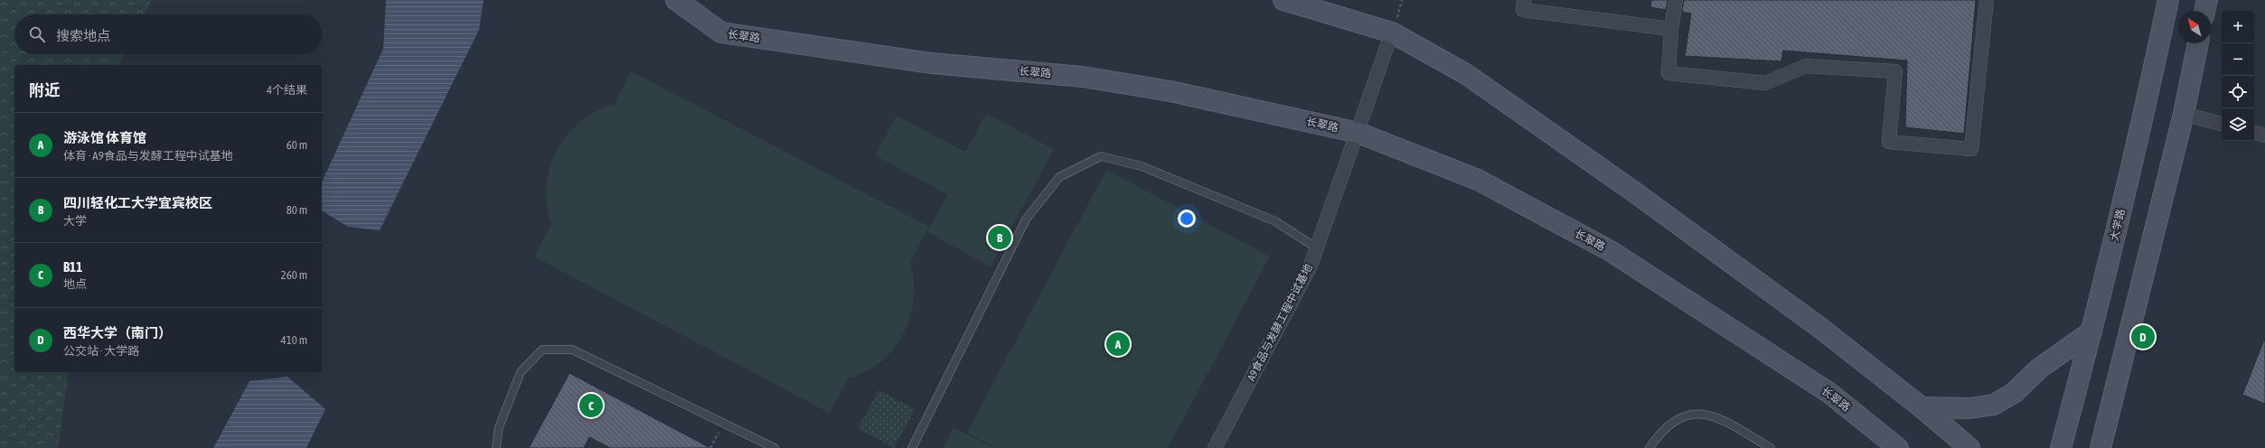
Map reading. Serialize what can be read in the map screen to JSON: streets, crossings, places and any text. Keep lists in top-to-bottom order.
{
  "streets": {
    "main road": ["长翠路", "大学路"],
    "street": ["A9食品与发酵工程中试基地"]
  },
  "crossings": [
    ["长翠路", "A9食品与发酵工程中试基地"]
  ],
  "north": "top left",
  "page": {
    "map_buttons": ["+", "−"],
    "search": "搜索地点",
    "heading": ["附近", "4个结果"],
    "list": [
      {
        "mark": "A",
        "name": "游泳馆 体育馆",
        "note": "体育 · A9食品与发酵工程中试基地",
        "value": "60 m"
      },
      {
        "mark": "B",
        "name": "四川轻化工大学宜宾校区",
        "note": "大学",
        "value": "80 m"
      },
      {
        "mark": "C",
        "name": "B11",
        "note": "地点",
        "value": "260 m"
      },
      {
        "mark": "D",
        "name": "西华大学（南门）",
        "note": "公交站 · 大学路",
        "value": "410 m"
      }
    ],
    "pins": [
      "B",
      "D",
      "A",
      "C"
    ]
  }
}
